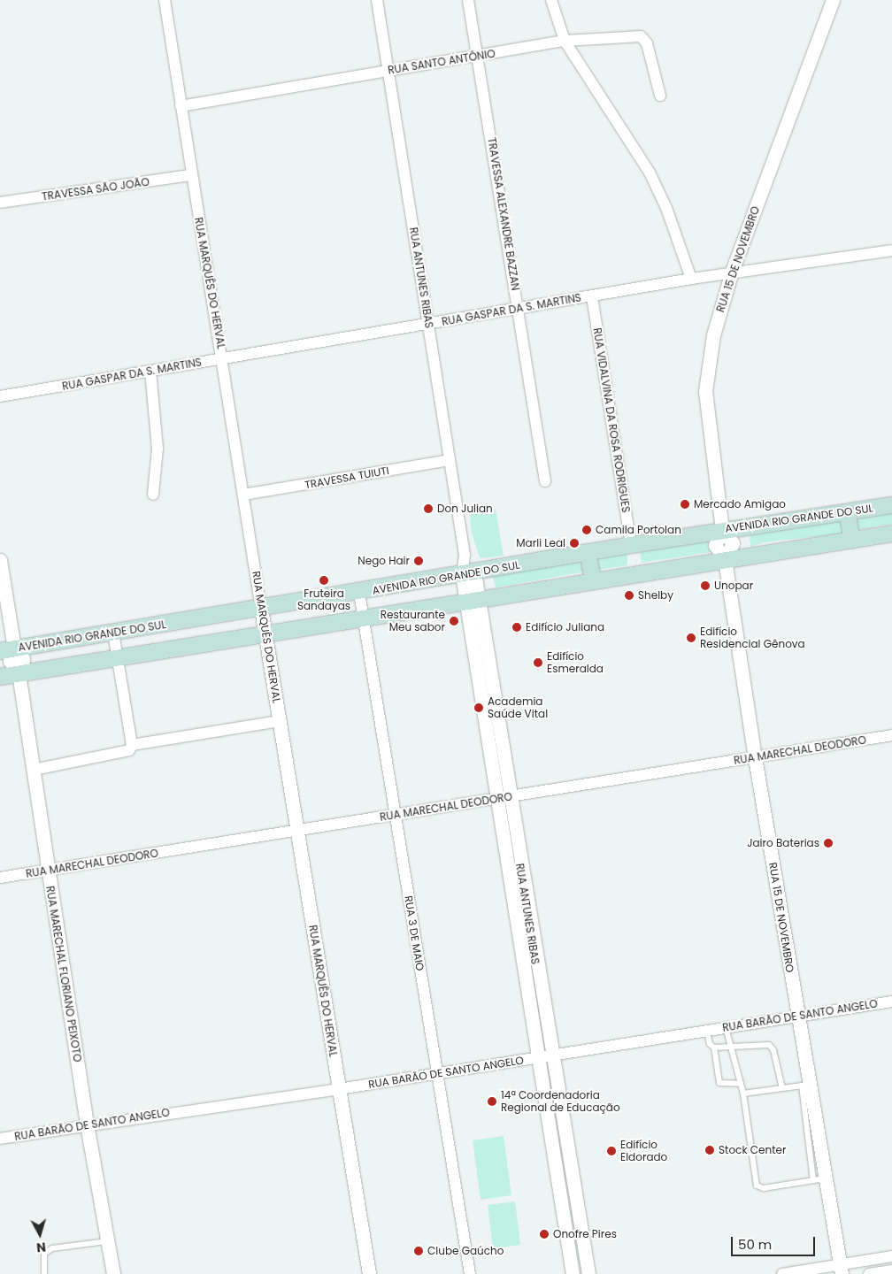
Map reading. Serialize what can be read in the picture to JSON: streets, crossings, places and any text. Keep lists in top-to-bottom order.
{
  "streets": {
    "main road": ["AVENIDA RIO GRANDE DO SUL"],
    "street": [
      "RUA SANTO ANTÔNIO",
      "TRAVESSA SÃO JOÃO",
      "TRAVESSA ALEXANDRE BAZZAN",
      "RUA 15 DE NOVEMBRO",
      "RUA ANTUNES RIBAS",
      "RUA MARQUÊS DO HERVAL",
      "RUA GASPAR DA S. MARTINS",
      "RUA VIDALVINA DA ROSA RODRIGUES",
      "TRAVESSA TUIUTI",
      "RUA MARECHAL DEODORO",
      "RUA 3 DE MAIO",
      "RUA MARECHAL FLORIANO PEIXOTO",
      "RUA BARÃO DE SANTO ANGELO"
    ]
  },
  "crossings": [
    ["RUA SANTO ANTÔNIO", "TRAVESSA ALEXANDRE BAZZAN"],
    ["RUA SANTO ANTÔNIO", "RUA ANTUNES RIBAS"],
    ["RUA SANTO ANTÔNIO", "RUA MARQUÊS DO HERVAL"],
    ["TRAVESSA SÃO JOÃO", "RUA MARQUÊS DO HERVAL"],
    ["TRAVESSA ALEXANDRE BAZZAN", "RUA GASPAR DA S. MARTINS"],
    ["RUA 15 DE NOVEMBRO", "RUA GASPAR DA S. MARTINS"],
    ["RUA 15 DE NOVEMBRO", "AVENIDA RIO GRANDE DO SUL"],
    ["RUA 15 DE NOVEMBRO", "RUA MARECHAL DEODORO"],
    ["RUA 15 DE NOVEMBRO", "RUA BARÃO DE SANTO ANGELO"],
    ["RUA ANTUNES RIBAS", "RUA GASPAR DA S. MARTINS"],
    ["RUA ANTUNES RIBAS", "TRAVESSA TUIUTI"],
    ["RUA ANTUNES RIBAS", "AVENIDA RIO GRANDE DO SUL"],
    ["RUA ANTUNES RIBAS", "RUA MARECHAL DEODORO"],
    ["RUA ANTUNES RIBAS", "RUA BARÃO DE SANTO ANGELO"],
    ["RUA MARQUÊS DO HERVAL", "RUA GASPAR DA S. MARTINS"],
    ["RUA MARQUÊS DO HERVAL", "TRAVESSA TUIUTI"],
    ["RUA MARQUÊS DO HERVAL", "AVENIDA RIO GRANDE DO SUL"],
    ["RUA MARQUÊS DO HERVAL", "RUA MARECHAL DEODORO"],
    ["RUA MARQUÊS DO HERVAL", "RUA BARÃO DE SANTO ANGELO"],
    ["RUA GASPAR DA S. MARTINS", "RUA VIDALVINA DA ROSA RODRIGUES"],
    ["RUA VIDALVINA DA ROSA RODRIGUES", "AVENIDA RIO GRANDE DO SUL"],
    ["AVENIDA RIO GRANDE DO SUL", "RUA 3 DE MAIO"],
    ["AVENIDA RIO GRANDE DO SUL", "RUA MARECHAL FLORIANO PEIXOTO"],
    ["RUA MARECHAL DEODORO", "RUA 3 DE MAIO"],
    ["RUA MARECHAL DEODORO", "RUA MARECHAL FLORIANO PEIXOTO"],
    ["RUA 3 DE MAIO", "RUA BARÃO DE SANTO ANGELO"],
    ["RUA MARECHAL FLORIANO PEIXOTO", "RUA BARÃO DE SANTO ANGELO"]
  ],
  "places": [
    "Mercado Amigao",
    "Don Julian",
    "Camila Portolan",
    "Marli Leal",
    "Nego Hair",
    "Fruteira Sandayas",
    "Unopar",
    "Shelby",
    "Restaurante Meu sabor",
    "Edifício Juliana",
    "Edifício Residencial Gênova",
    "Edifício Esmeralda",
    "Academia Saúde Vital",
    "Jairo Baterias",
    "14ª Coordenadoria Regional de Educação",
    "Stock Center",
    "Edifício Eldorado",
    "Onofre Pires",
    "Clube Gaúcho"
  ],
  "scale_bar": "50 m",
  "north": "bottom"
}
